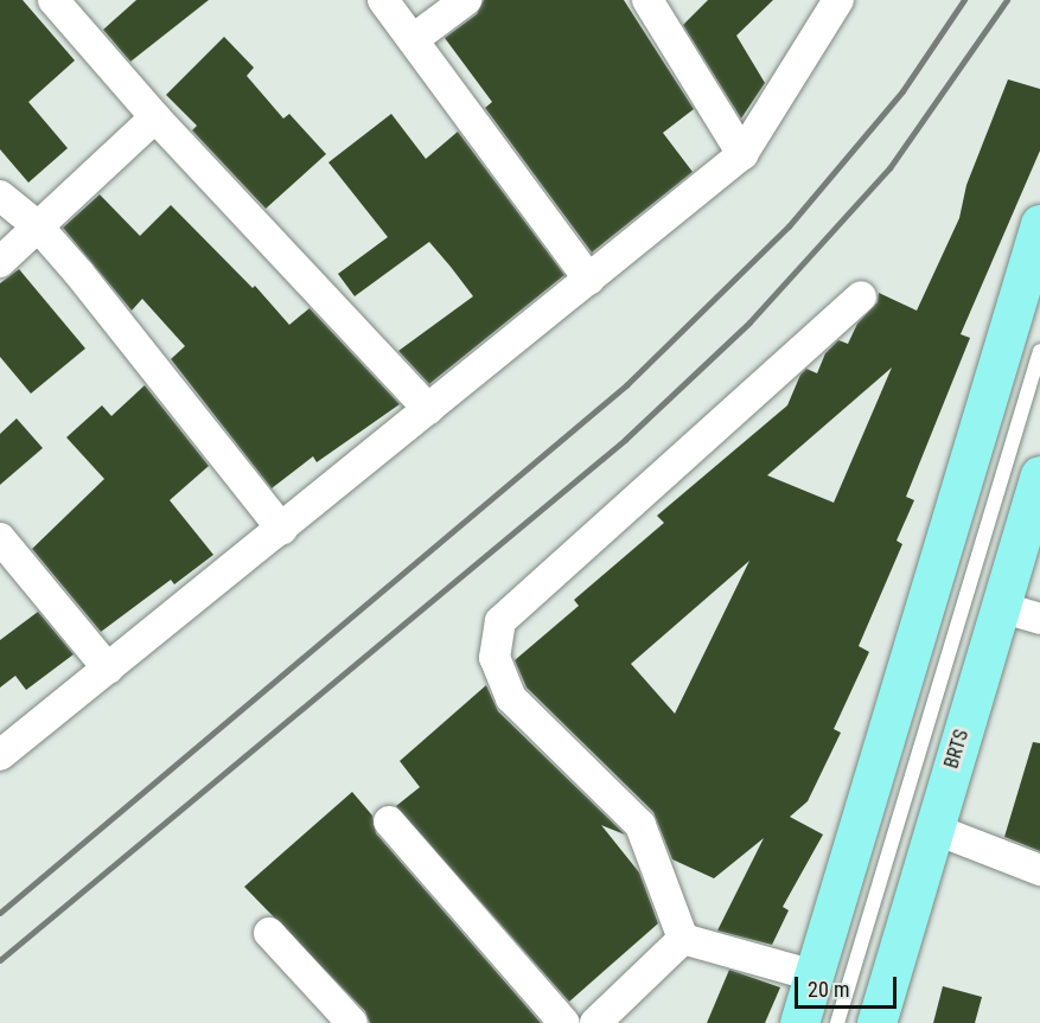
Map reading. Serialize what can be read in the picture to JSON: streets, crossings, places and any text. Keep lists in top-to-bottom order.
{
  "streets": {
    "main road": ["BRTS"]
  },
  "scale_bar": "20 m"
}
